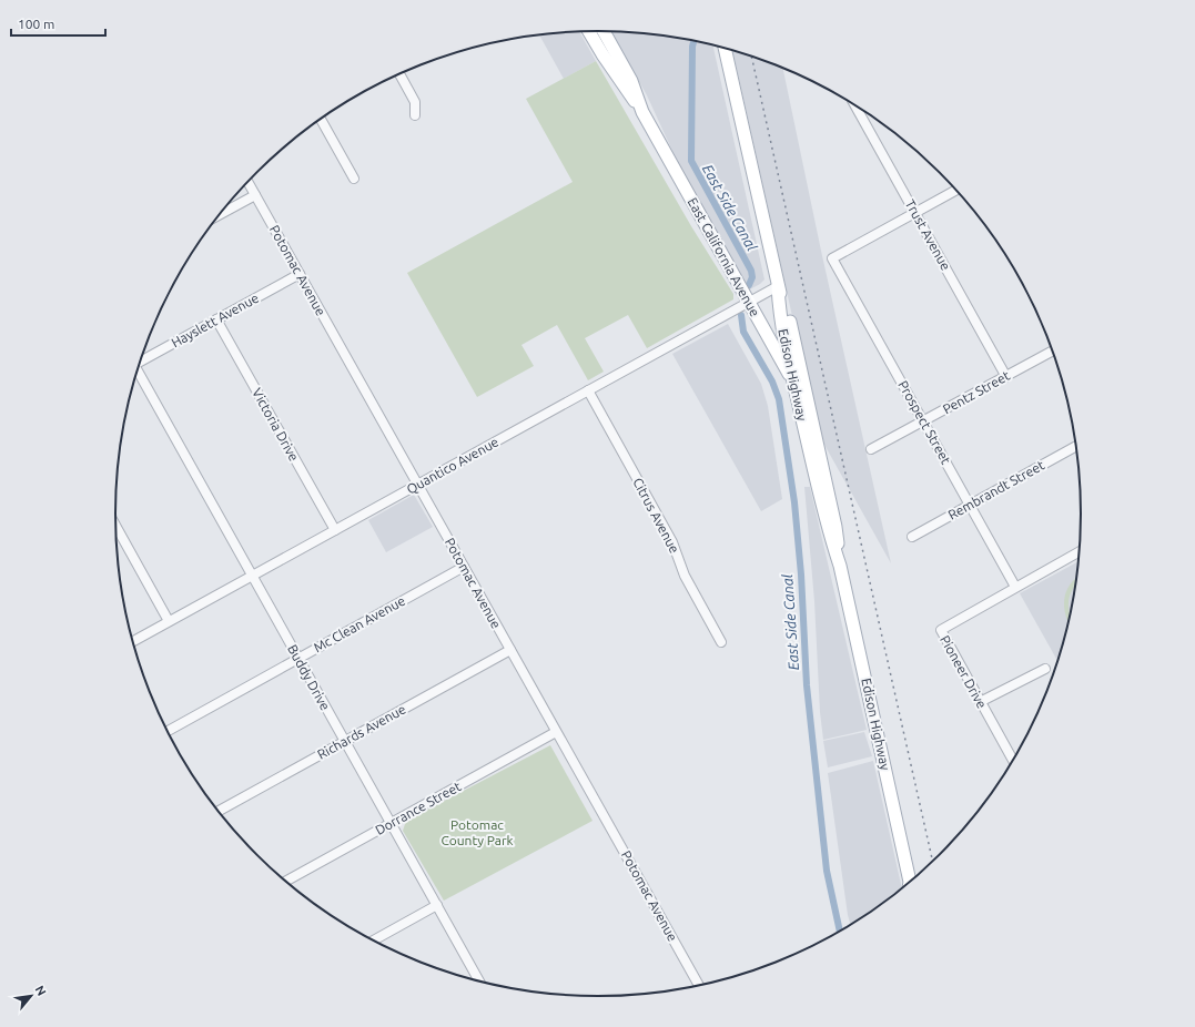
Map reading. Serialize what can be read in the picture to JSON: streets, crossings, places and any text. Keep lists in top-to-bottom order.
{
  "streets": {
    "main road": ["East California Avenue", "Edison Highway"],
    "street": [
      "Trust Avenue",
      "Potomac Avenue",
      "Hayslett Avenue",
      "Pentz Street",
      "Prospect Street",
      "Victoria Drive",
      "Quantico Avenue",
      "Rembrandt Street",
      "Citrus Avenue",
      "Mc Clean Avenue",
      "Pioneer Drive",
      "Buddy Drive",
      "Richards Avenue",
      "Dorrance Street"
    ]
  },
  "crossings": [
    ["Trust Avenue", "Pentz Street"],
    ["Trust Avenue", "Prospect Street"],
    ["East California Avenue", "Edison Highway"],
    ["East California Avenue", "Quantico Avenue"],
    ["Potomac Avenue", "Hayslett Avenue"],
    ["Potomac Avenue", "Quantico Avenue"],
    ["Potomac Avenue", "Mc Clean Avenue"],
    ["Potomac Avenue", "Richards Avenue"],
    ["Potomac Avenue", "Dorrance Street"],
    ["Hayslett Avenue", "Victoria Drive"],
    ["Edison Highway", "Quantico Avenue"],
    ["Pentz Street", "Prospect Street"],
    ["Prospect Street", "Rembrandt Street"],
    ["Prospect Street", "Pioneer Drive"],
    ["Victoria Drive", "Quantico Avenue"],
    ["Quantico Avenue", "Citrus Avenue"],
    ["Quantico Avenue", "Buddy Drive"],
    ["Mc Clean Avenue", "Buddy Drive"],
    ["Buddy Drive", "Richards Avenue"],
    ["Buddy Drive", "Dorrance Street"]
  ],
  "water": ["East Side Canal"],
  "parks": ["Potomac County Park"],
  "scale_bar": "100 m",
  "north": "top right"
}
